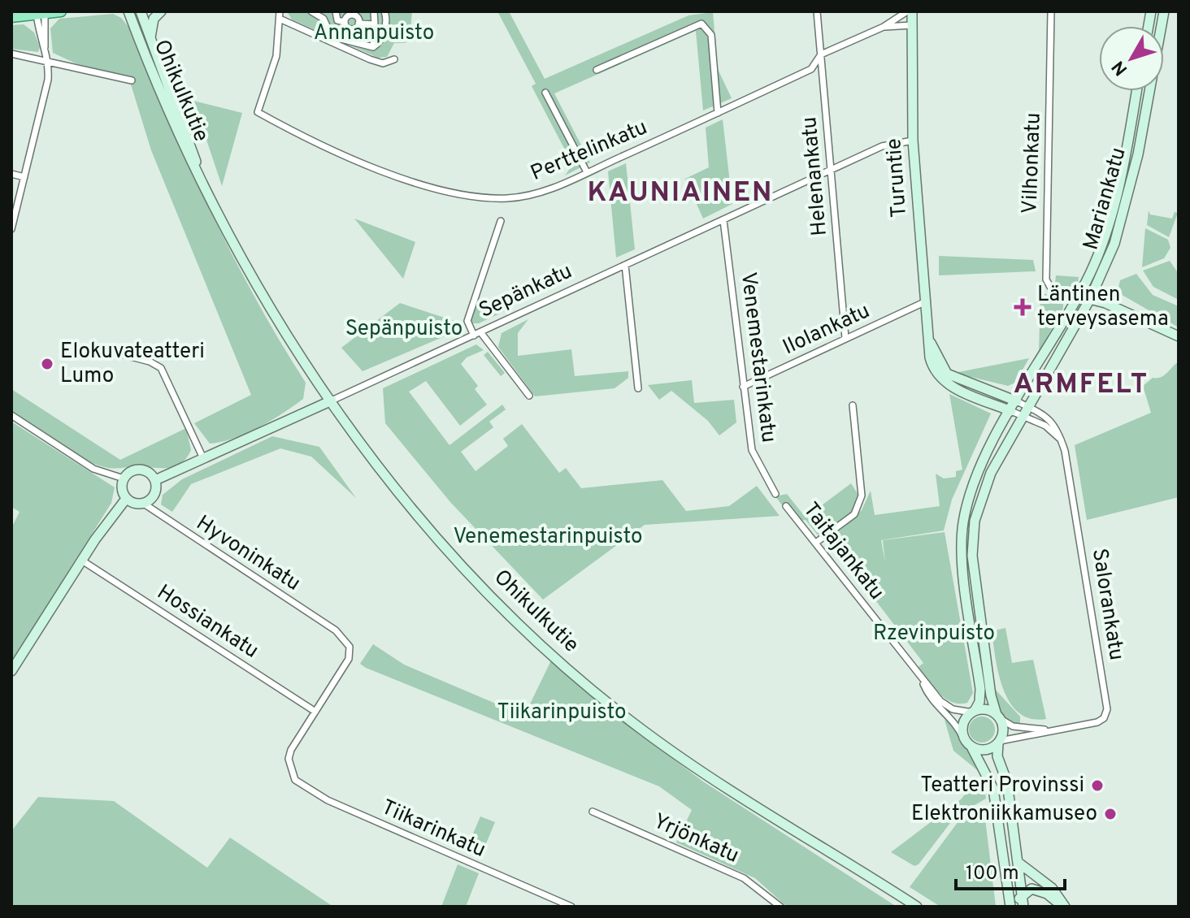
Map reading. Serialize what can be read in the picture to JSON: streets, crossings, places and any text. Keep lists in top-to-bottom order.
{
  "streets": {
    "main road": [
      "Ohikulkutie",
      "Turuntie",
      "Mariankatu",
      "Sepänkatu"
    ],
    "street": [
      "Perttelinkatu",
      "Vilhonkatu",
      "Helenankatu",
      "Ilolankatu",
      "Venemestarinkatu",
      "Taitajankatu",
      "Hyvoninkatu",
      "Salorankatu",
      "Hossiankatu",
      "Tiikarinkatu",
      "Yrjönkatu"
    ]
  },
  "crossings": [
    ["Ohikulkutie", "Sepänkatu"],
    ["Perttelinkatu", "Helenankatu"],
    ["Perttelinkatu", "Turuntie"],
    ["Vilhonkatu", "Mariankatu"],
    ["Helenankatu", "Sepänkatu"],
    ["Helenankatu", "Ilolankatu"],
    ["Turuntie", "Mariankatu"],
    ["Turuntie", "Sepänkatu"],
    ["Turuntie", "Ilolankatu"],
    ["Turuntie", "Salorankatu"],
    ["Mariankatu", "Taitajankatu"],
    ["Mariankatu", "Salorankatu"],
    ["Sepänkatu", "Venemestarinkatu"],
    ["Sepänkatu", "Hyvoninkatu"],
    ["Ilolankatu", "Venemestarinkatu"],
    ["Taitajankatu", "Salorankatu"],
    ["Hyvoninkatu", "Hossiankatu"],
    ["Hyvoninkatu", "Tiikarinkatu"],
    ["Hossiankatu", "Tiikarinkatu"]
  ],
  "districts": ["KAUNIAINEN", "ARMFELT"],
  "parks": [
    "Annanpuisto",
    "Sepänpuisto",
    "Venemestarinpuisto",
    "Rzevinpuisto",
    "Tiikarinpuisto"
  ],
  "places": {
    "health": ["Läntinen terveysasema"],
    "other": ["Elokuvateatteri Lumo", "Teatteri Provinssi", "Elektroniikkamuseo"]
  },
  "scale_bar": "100 m",
  "north": "bottom left"
}
